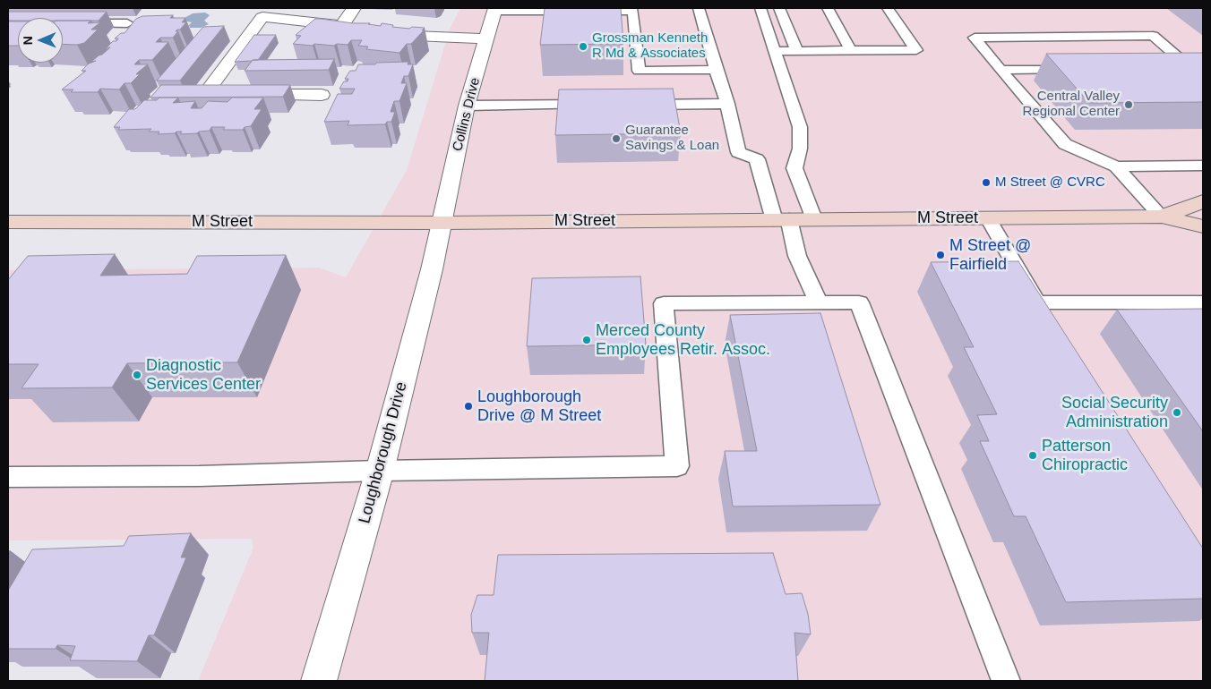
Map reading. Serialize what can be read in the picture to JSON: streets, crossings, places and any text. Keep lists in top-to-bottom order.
{
  "streets": {
    "street": ["Collins Drive", "M Street", "Loughborough Drive"]
  },
  "crossings": [
    ["Collins Drive", "M Street"],
    ["Collins Drive", "Loughborough Drive"],
    ["M Street", "Loughborough Drive"]
  ],
  "places": [
    "Grossman Kenneth R Md & Associates",
    "Central Valley Regional Center",
    "Guarantee Savings & Loan",
    "M Street @ CVRC",
    "M Street @ Fairfield",
    "Merced County Employees Retir. Assoc.",
    "Diagnostic Services Center",
    "Loughborough Drive @ M Street",
    "Social Security Administration",
    "Patterson Chiropractic"
  ],
  "north": "left"
}
